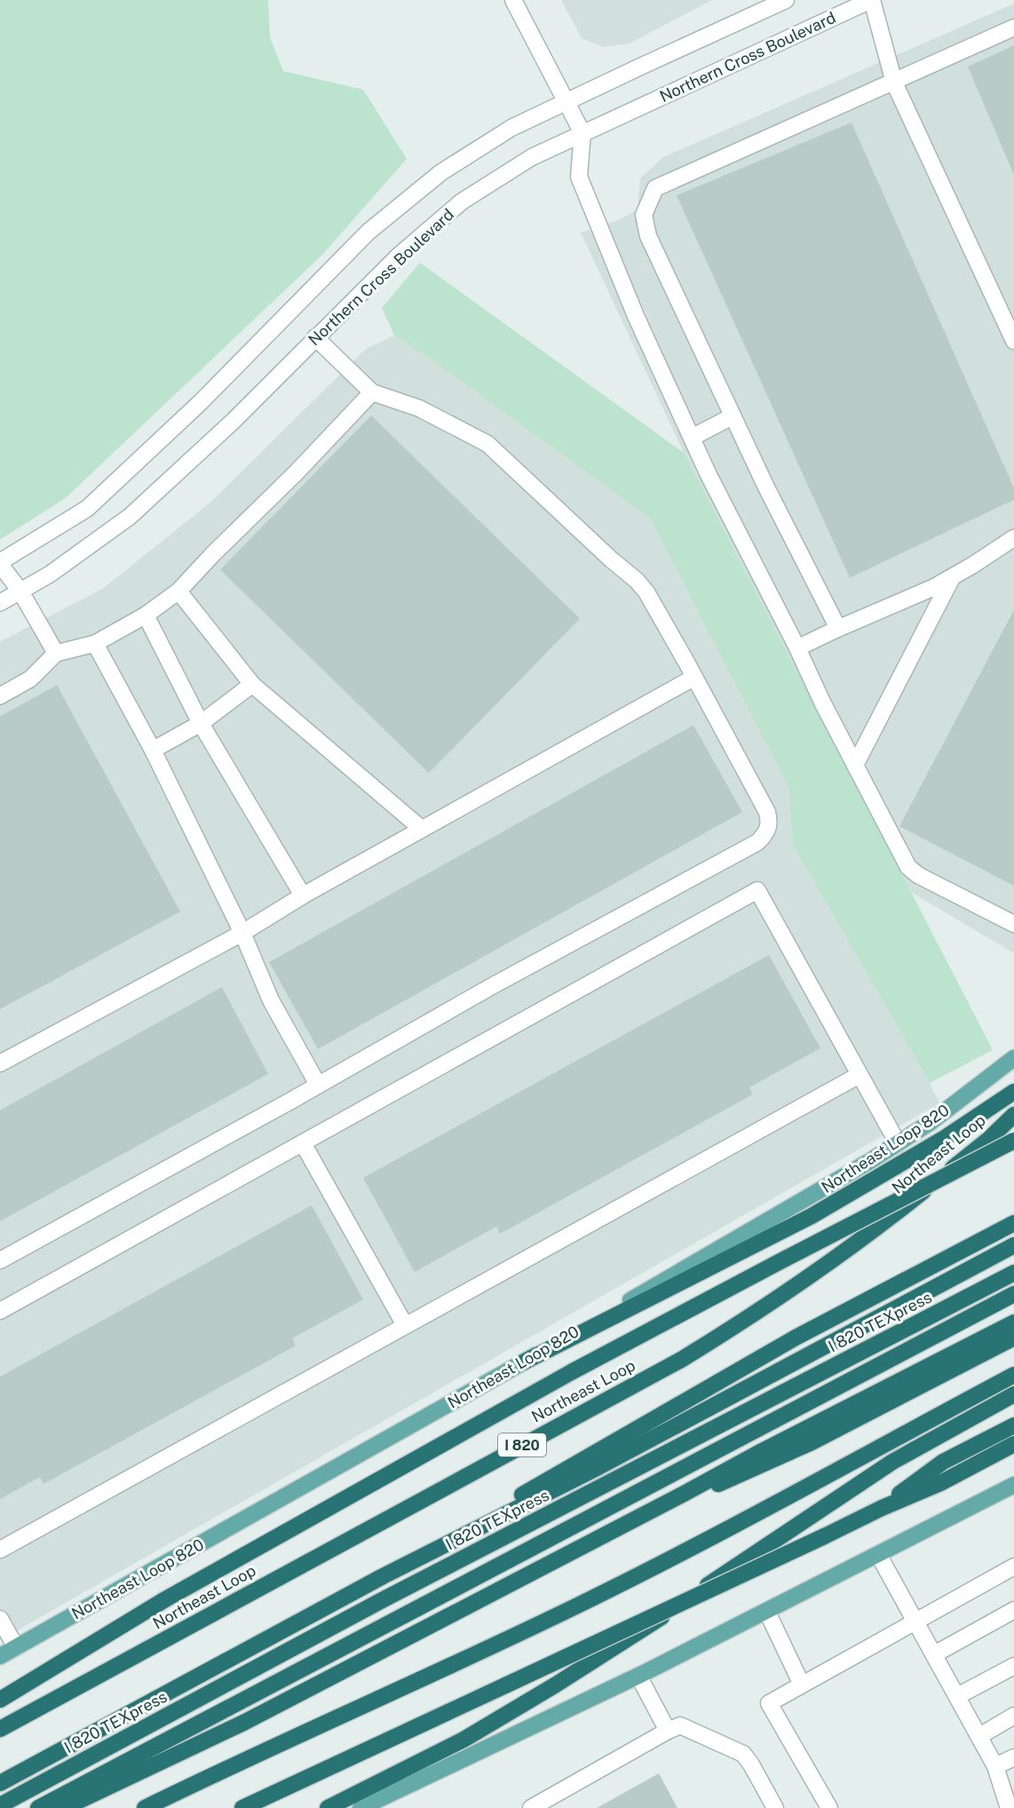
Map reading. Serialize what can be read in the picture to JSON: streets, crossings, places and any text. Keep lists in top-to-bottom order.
{
  "streets": {
    "highway": ["Northeast Loop", "I 820 TEXpress", "I 820"],
    "main road": ["Northeast Loop 820"],
    "street": ["Northern Cross Boulevard"]
  }
}
